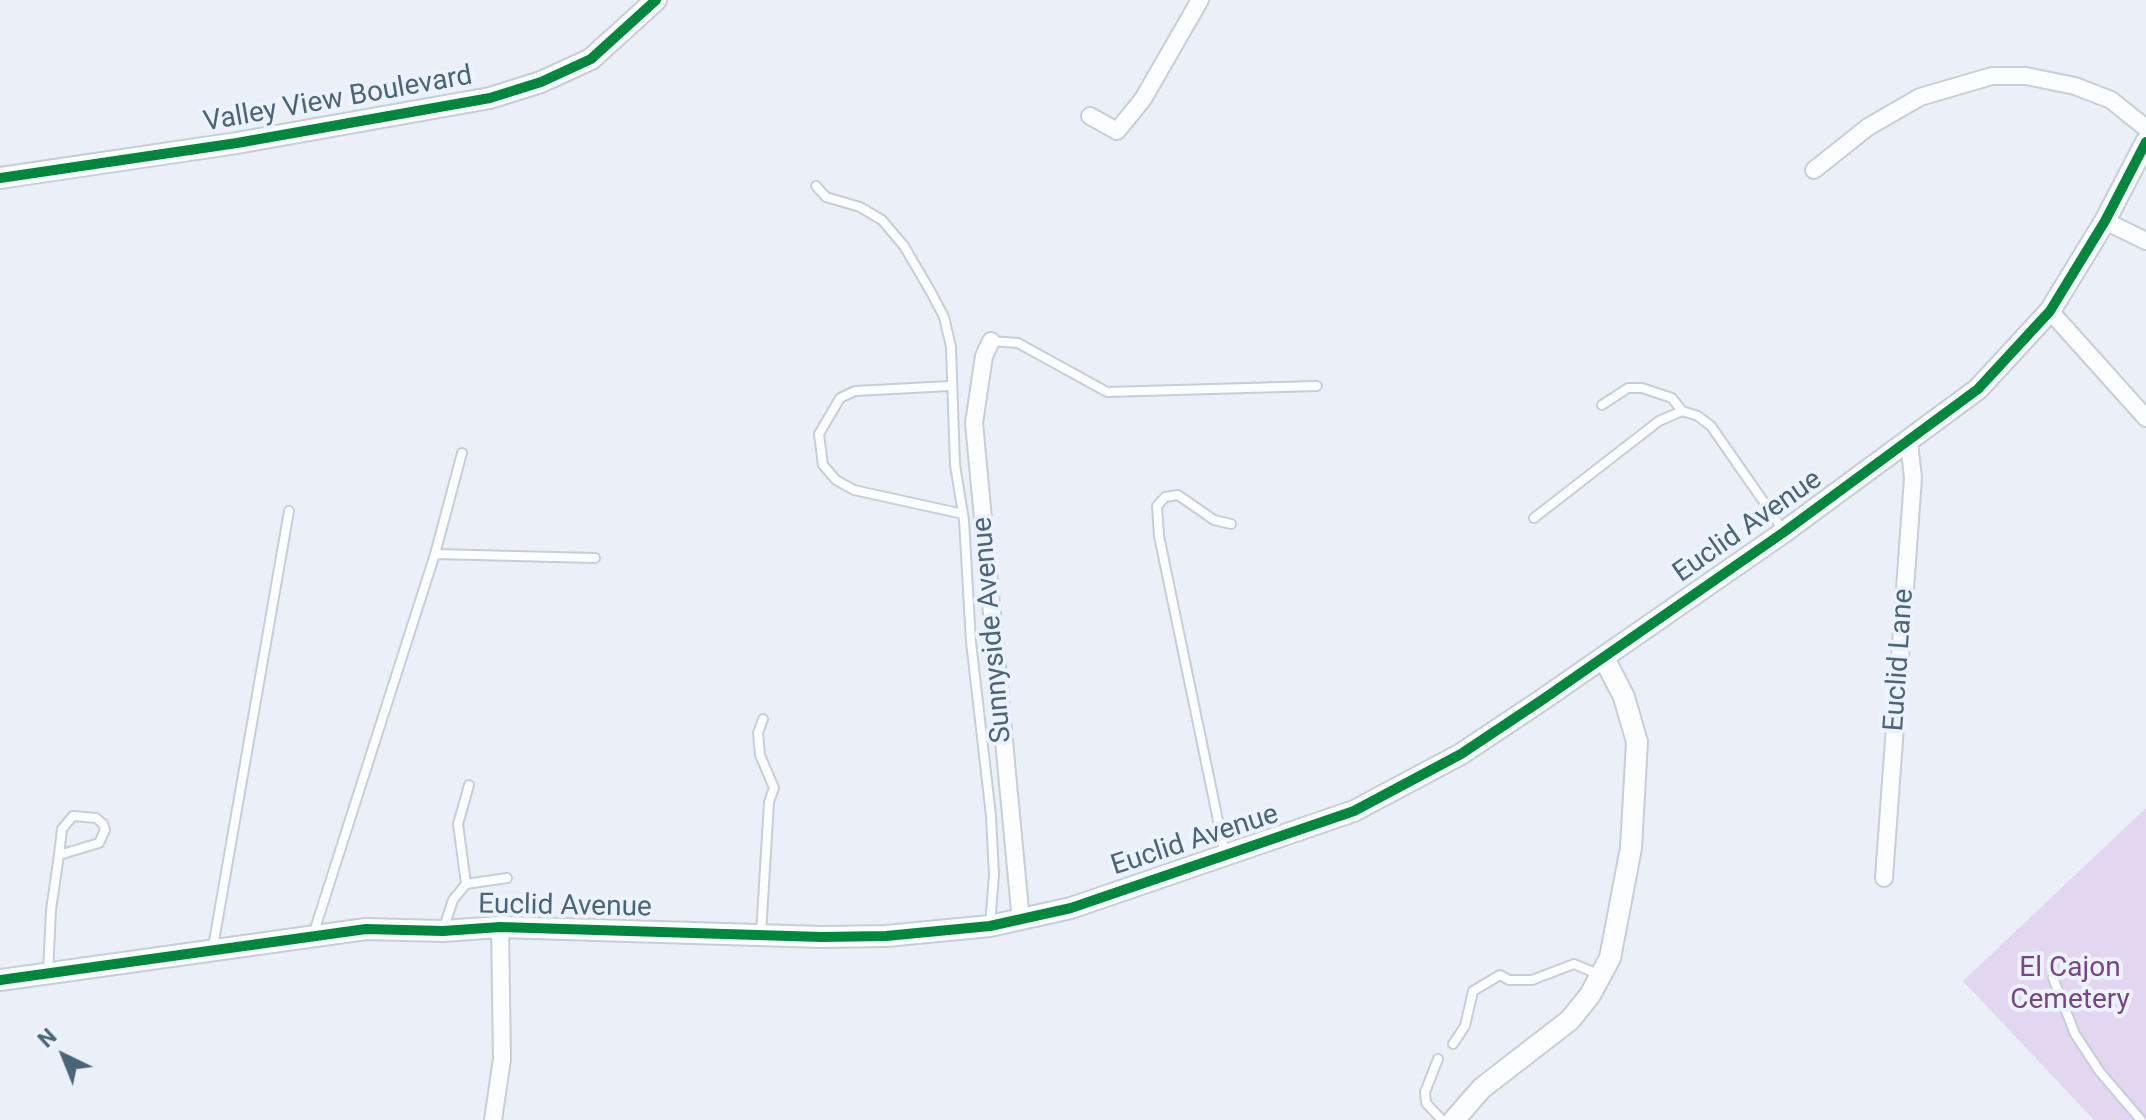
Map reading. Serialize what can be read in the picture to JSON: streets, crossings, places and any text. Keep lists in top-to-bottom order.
{
  "streets": {
    "street": [
      "Valley View Boulevard",
      "Euclid Avenue",
      "Sunnyside Avenue",
      "Euclid Lane"
    ]
  },
  "crossings": [
    ["Euclid Avenue", "Sunnyside Avenue"],
    ["Euclid Avenue", "Euclid Lane"]
  ],
  "parks": ["El Cajon Cemetery"],
  "north": "top left"
}
